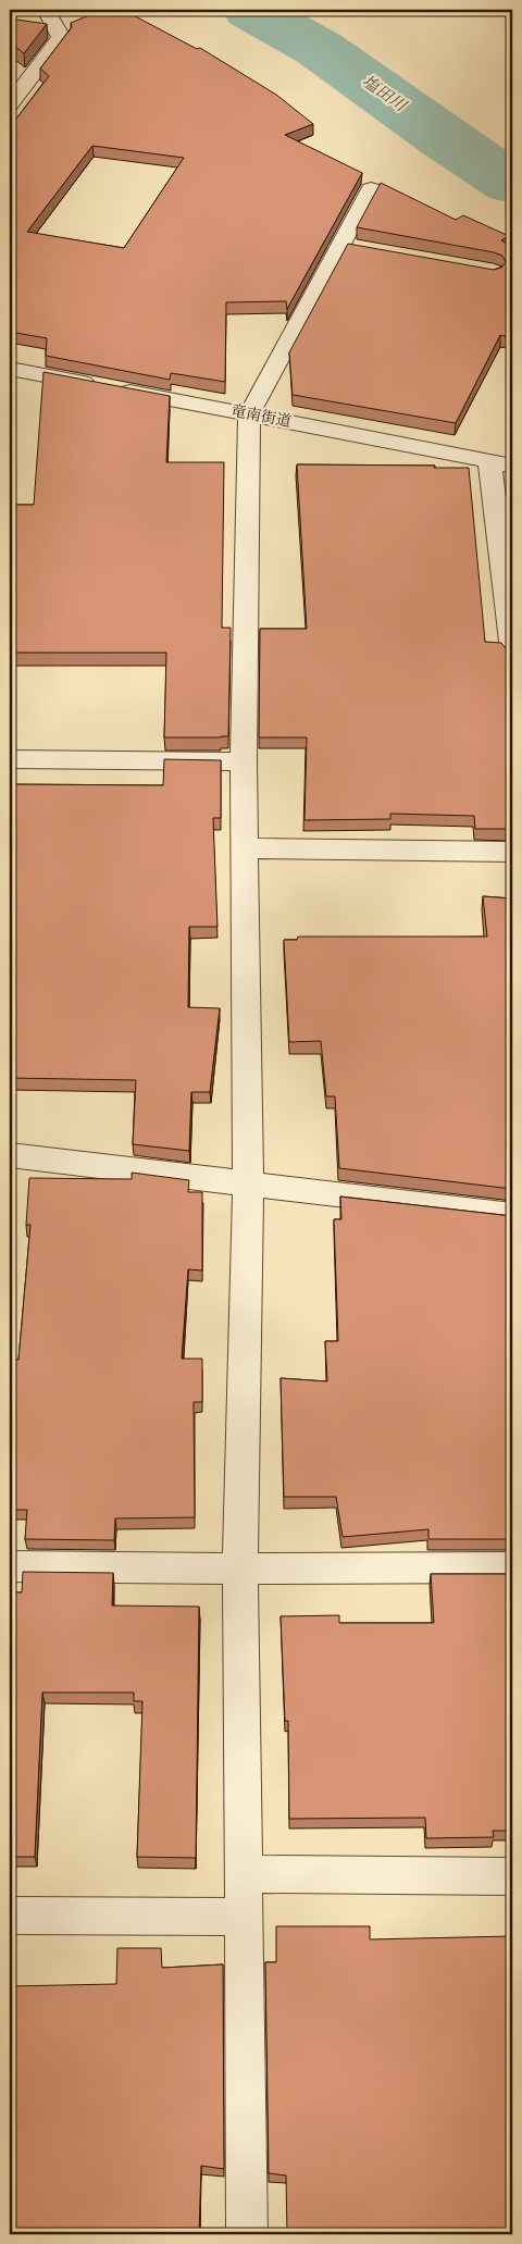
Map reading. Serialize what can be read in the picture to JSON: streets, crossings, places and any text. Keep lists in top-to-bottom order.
{
  "streets": {
    "street": ["竜南街道"]
  },
  "water": ["塩田川"]
}
